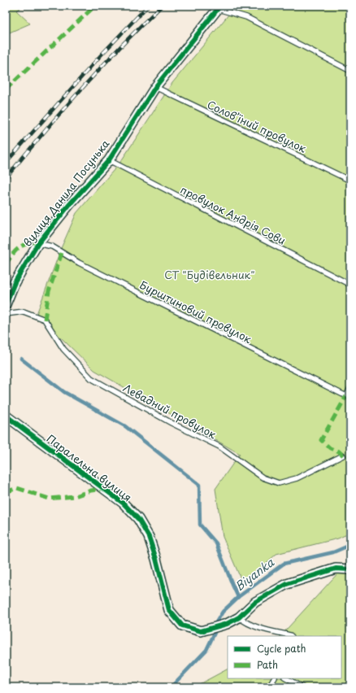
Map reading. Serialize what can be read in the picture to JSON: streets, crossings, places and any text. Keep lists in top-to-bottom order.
{
  "streets": {
    "street": ["вулиця Данила Посунька", "Паралельна вулиця"],
    "lane": [
      "Соловʼїний провулок",
      "провулок Андрія Сови",
      "Бурштиновий провулок",
      "Левадний провулок"
    ]
  },
  "crossings": [
    ["Соловʼїний провулок", "вулиця Данила Посунька"],
    ["вулиця Данила Посунька", "провулок Андрія Сови"],
    ["вулиця Данила Посунька", "Бурштиновий провулок"]
  ],
  "water": ["Biyanka"],
  "parks": ["СТ \"Будівельник\""],
  "legend": ["Cycle path", "Path"]
}
